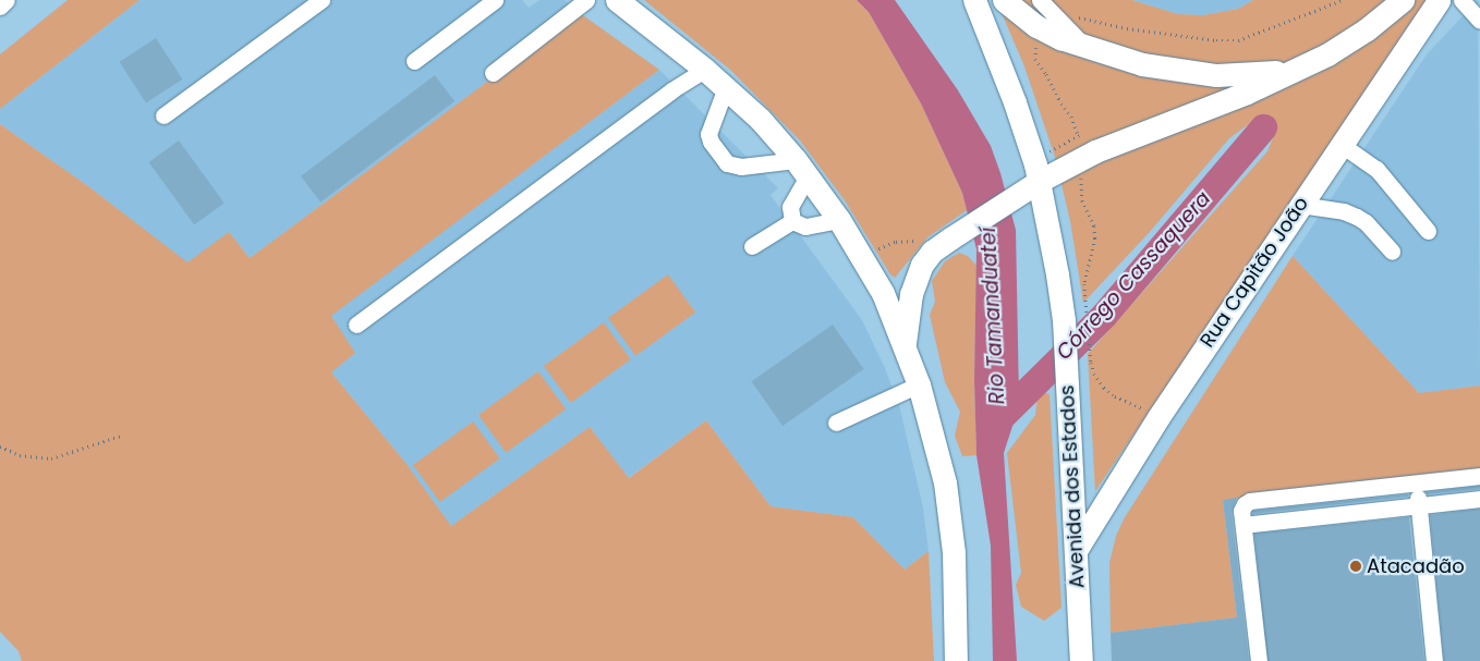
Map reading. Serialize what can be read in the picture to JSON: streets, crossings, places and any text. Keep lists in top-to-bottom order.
{
  "streets": {
    "highway": ["Rua Capitão João", "Avenida dos Estados"]
  },
  "crossings": [
    ["Rua Capitão João", "Avenida dos Estados"]
  ],
  "water": ["Córrego Cassaquera", "Rio Tamanduateí"],
  "places": ["Atacadão"]
}
